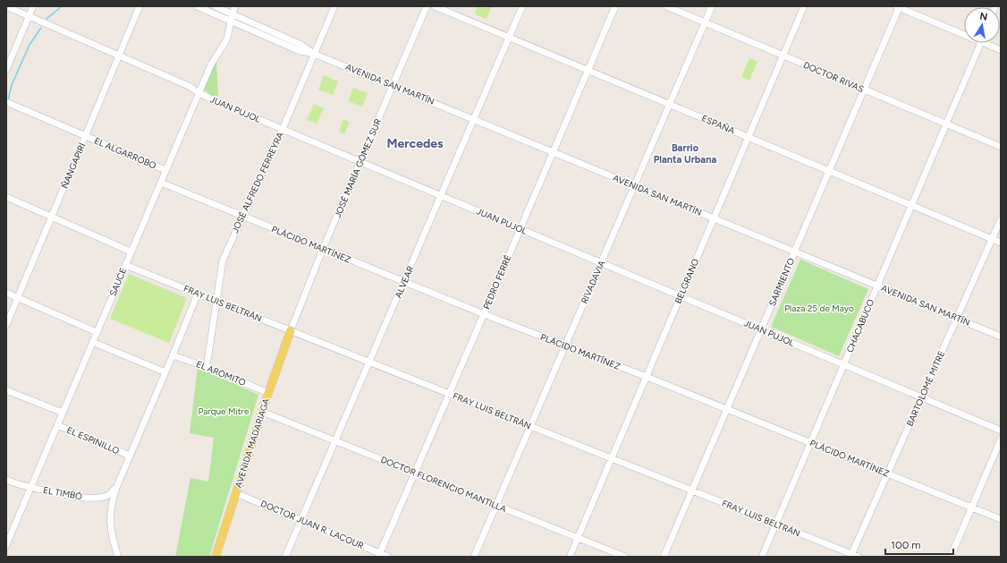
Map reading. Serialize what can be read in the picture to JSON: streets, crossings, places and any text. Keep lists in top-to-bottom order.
{
  "streets": {
    "main road": ["AVENIDA MADARIAGA"],
    "street": [
      "DOCTOR RIVAS",
      "AVENIDA SAN MARTÍN",
      "JUAN PUJOL",
      "ESPAÑA",
      "EL ALGARROBO",
      "ÑANGAPIRÍ",
      "JOSÉ MARÍA GÓMEZ SUR",
      "JOSÉ ALFREDO FERREYRA",
      "PLÁCIDO MARTÍNEZ",
      "BELGRANO",
      "SAUCE",
      "ALVEAR",
      "PEDRO FERRÉ",
      "RIVADAVIA",
      "SARMIENTO",
      "FRAY LUIS BELTRÁN",
      "CHACABUCO",
      "EL AROMITO",
      "BARTOLOMÉ MITRE",
      "EL ESPINILLO",
      "DOCTOR FLORENCIO MANTILLA",
      "EL TIMBÓ",
      "DOCTOR JUAN R. LACOUR"
    ]
  },
  "crossings": [
    ["DOCTOR RIVAS", "BELGRANO"],
    ["DOCTOR RIVAS", "RIVADAVIA"],
    ["DOCTOR RIVAS", "SARMIENTO"],
    ["DOCTOR RIVAS", "CHACABUCO"],
    ["AVENIDA SAN MARTÍN", "JOSÉ MARÍA GÓMEZ SUR"],
    ["AVENIDA SAN MARTÍN", "JOSÉ ALFREDO FERREYRA"],
    ["AVENIDA SAN MARTÍN", "BELGRANO"],
    ["AVENIDA SAN MARTÍN", "SAUCE"],
    ["AVENIDA SAN MARTÍN", "ALVEAR"],
    ["AVENIDA SAN MARTÍN", "PEDRO FERRÉ"],
    ["AVENIDA SAN MARTÍN", "RIVADAVIA"],
    ["AVENIDA SAN MARTÍN", "SARMIENTO"],
    ["AVENIDA SAN MARTÍN", "CHACABUCO"],
    ["AVENIDA SAN MARTÍN", "BARTOLOMÉ MITRE"],
    ["JUAN PUJOL", "ÑANGAPIRÍ"],
    ["JUAN PUJOL", "JOSÉ MARÍA GÓMEZ SUR"],
    ["JUAN PUJOL", "JOSÉ ALFREDO FERREYRA"],
    ["JUAN PUJOL", "BELGRANO"],
    ["JUAN PUJOL", "SAUCE"],
    ["JUAN PUJOL", "ALVEAR"],
    ["JUAN PUJOL", "PEDRO FERRÉ"],
    ["JUAN PUJOL", "RIVADAVIA"],
    ["JUAN PUJOL", "SARMIENTO"],
    ["JUAN PUJOL", "CHACABUCO"],
    ["JUAN PUJOL", "BARTOLOMÉ MITRE"],
    ["ESPAÑA", "BELGRANO"],
    ["ESPAÑA", "ALVEAR"],
    ["ESPAÑA", "PEDRO FERRÉ"],
    ["ESPAÑA", "RIVADAVIA"],
    ["ESPAÑA", "SARMIENTO"],
    ["ESPAÑA", "CHACABUCO"],
    ["ESPAÑA", "BARTOLOMÉ MITRE"],
    ["EL ALGARROBO", "ÑANGAPIRÍ"],
    ["EL ALGARROBO", "SAUCE"],
    ["JOSÉ MARÍA GÓMEZ SUR", "PLÁCIDO MARTÍNEZ"],
    ["JOSÉ MARÍA GÓMEZ SUR", "FRAY LUIS BELTRÁN"],
    ["JOSÉ MARÍA GÓMEZ SUR", "AVENIDA MADARIAGA"],
    ["JOSÉ ALFREDO FERREYRA", "PLÁCIDO MARTÍNEZ"],
    ["JOSÉ ALFREDO FERREYRA", "FRAY LUIS BELTRÁN"],
    ["JOSÉ ALFREDO FERREYRA", "EL AROMITO"],
    ["PLÁCIDO MARTÍNEZ", "BELGRANO"],
    ["PLÁCIDO MARTÍNEZ", "SAUCE"],
    ["PLÁCIDO MARTÍNEZ", "ALVEAR"],
    ["PLÁCIDO MARTÍNEZ", "PEDRO FERRÉ"],
    ["PLÁCIDO MARTÍNEZ", "RIVADAVIA"],
    ["PLÁCIDO MARTÍNEZ", "SARMIENTO"],
    ["PLÁCIDO MARTÍNEZ", "CHACABUCO"],
    ["PLÁCIDO MARTÍNEZ", "BARTOLOMÉ MITRE"],
    ["BELGRANO", "FRAY LUIS BELTRÁN"],
    ["BELGRANO", "DOCTOR FLORENCIO MANTILLA"],
    ["SAUCE", "FRAY LUIS BELTRÁN"],
    ["SAUCE", "EL ESPINILLO"],
    ["SAUCE", "EL TIMBÓ"],
    ["ALVEAR", "FRAY LUIS BELTRÁN"],
    ["ALVEAR", "DOCTOR FLORENCIO MANTILLA"],
    ["ALVEAR", "DOCTOR JUAN R. LACOUR"],
    ["PEDRO FERRÉ", "FRAY LUIS BELTRÁN"],
    ["PEDRO FERRÉ", "DOCTOR FLORENCIO MANTILLA"],
    ["PEDRO FERRÉ", "DOCTOR JUAN R. LACOUR"],
    ["RIVADAVIA", "FRAY LUIS BELTRÁN"],
    ["RIVADAVIA", "DOCTOR FLORENCIO MANTILLA"],
    ["SARMIENTO", "FRAY LUIS BELTRÁN"],
    ["FRAY LUIS BELTRÁN", "CHACABUCO"],
    ["FRAY LUIS BELTRÁN", "BARTOLOMÉ MITRE"],
    ["FRAY LUIS BELTRÁN", "AVENIDA MADARIAGA"],
    ["EL AROMITO", "AVENIDA MADARIAGA"],
    ["AVENIDA MADARIAGA", "DOCTOR FLORENCIO MANTILLA"],
    ["AVENIDA MADARIAGA", "DOCTOR JUAN R. LACOUR"]
  ],
  "districts": ["Mercedes", "Barrio Planta Urbana"],
  "parks": ["Plaza 25 de Mayo", "Parque Mitre"],
  "scale_bar": "100 m",
  "north": "top"
}
